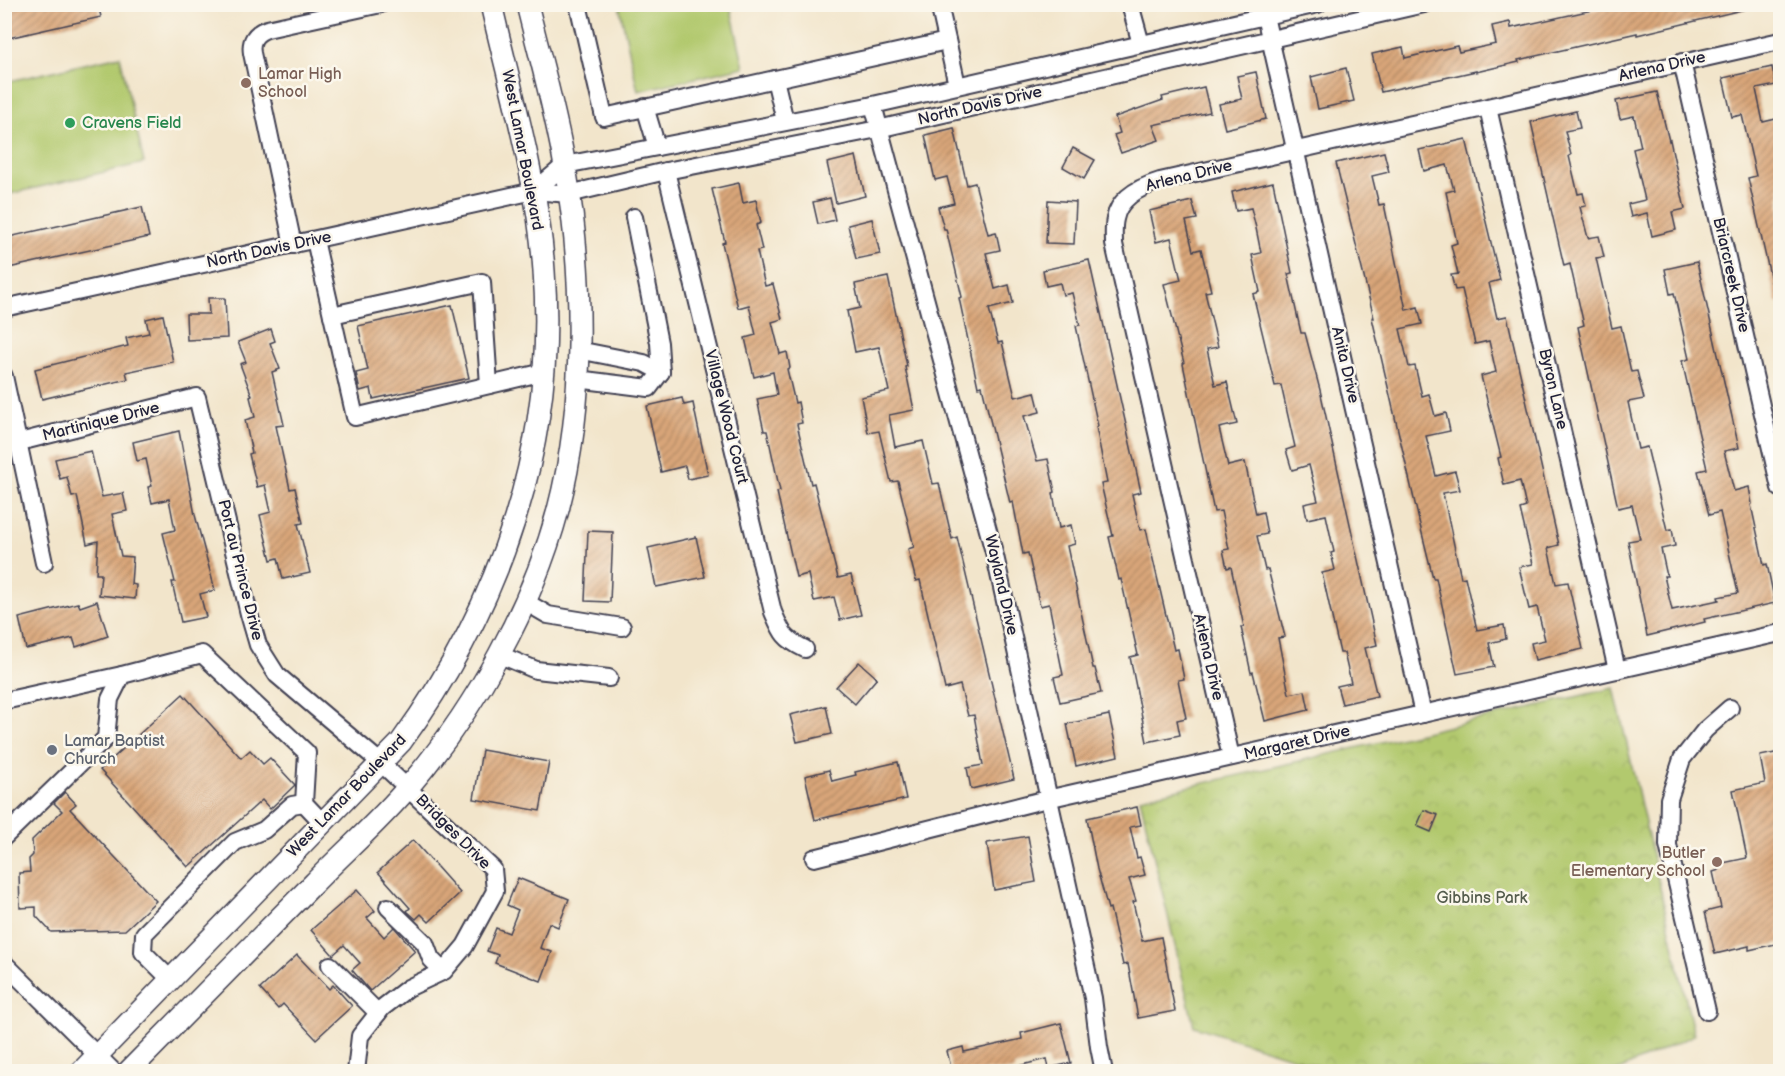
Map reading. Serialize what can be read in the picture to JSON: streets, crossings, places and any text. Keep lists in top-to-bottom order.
{
  "streets": {
    "main road": ["West Lamar Boulevard"],
    "street": [
      "Arlena Drive",
      "North Davis Drive",
      "Briarcreek Drive",
      "Anita Drive",
      "Byron Lane",
      "Village Wood Court",
      "Martinique Drive",
      "Port au Prince Drive",
      "Wayland Drive",
      "Margaret Drive",
      "Bridges Drive"
    ]
  },
  "crossings": [
    ["Arlena Drive", "Briarcreek Drive"],
    ["Arlena Drive", "Anita Drive"],
    ["Arlena Drive", "Byron Lane"],
    ["Arlena Drive", "Margaret Drive"],
    ["North Davis Drive", "West Lamar Boulevard"],
    ["North Davis Drive", "Anita Drive"],
    ["North Davis Drive", "Village Wood Court"],
    ["North Davis Drive", "Wayland Drive"],
    ["West Lamar Boulevard", "Port au Prince Drive"],
    ["Anita Drive", "Margaret Drive"],
    ["Byron Lane", "Margaret Drive"],
    ["Martinique Drive", "Port au Prince Drive"],
    ["Port au Prince Drive", "Bridges Drive"],
    ["Wayland Drive", "Margaret Drive"]
  ],
  "parks": ["Gibbins Park"],
  "places": [
    "Lamar High School",
    "Cravens Field",
    "Lamar Baptist Church",
    "Butler Elementary School"
  ]
}
